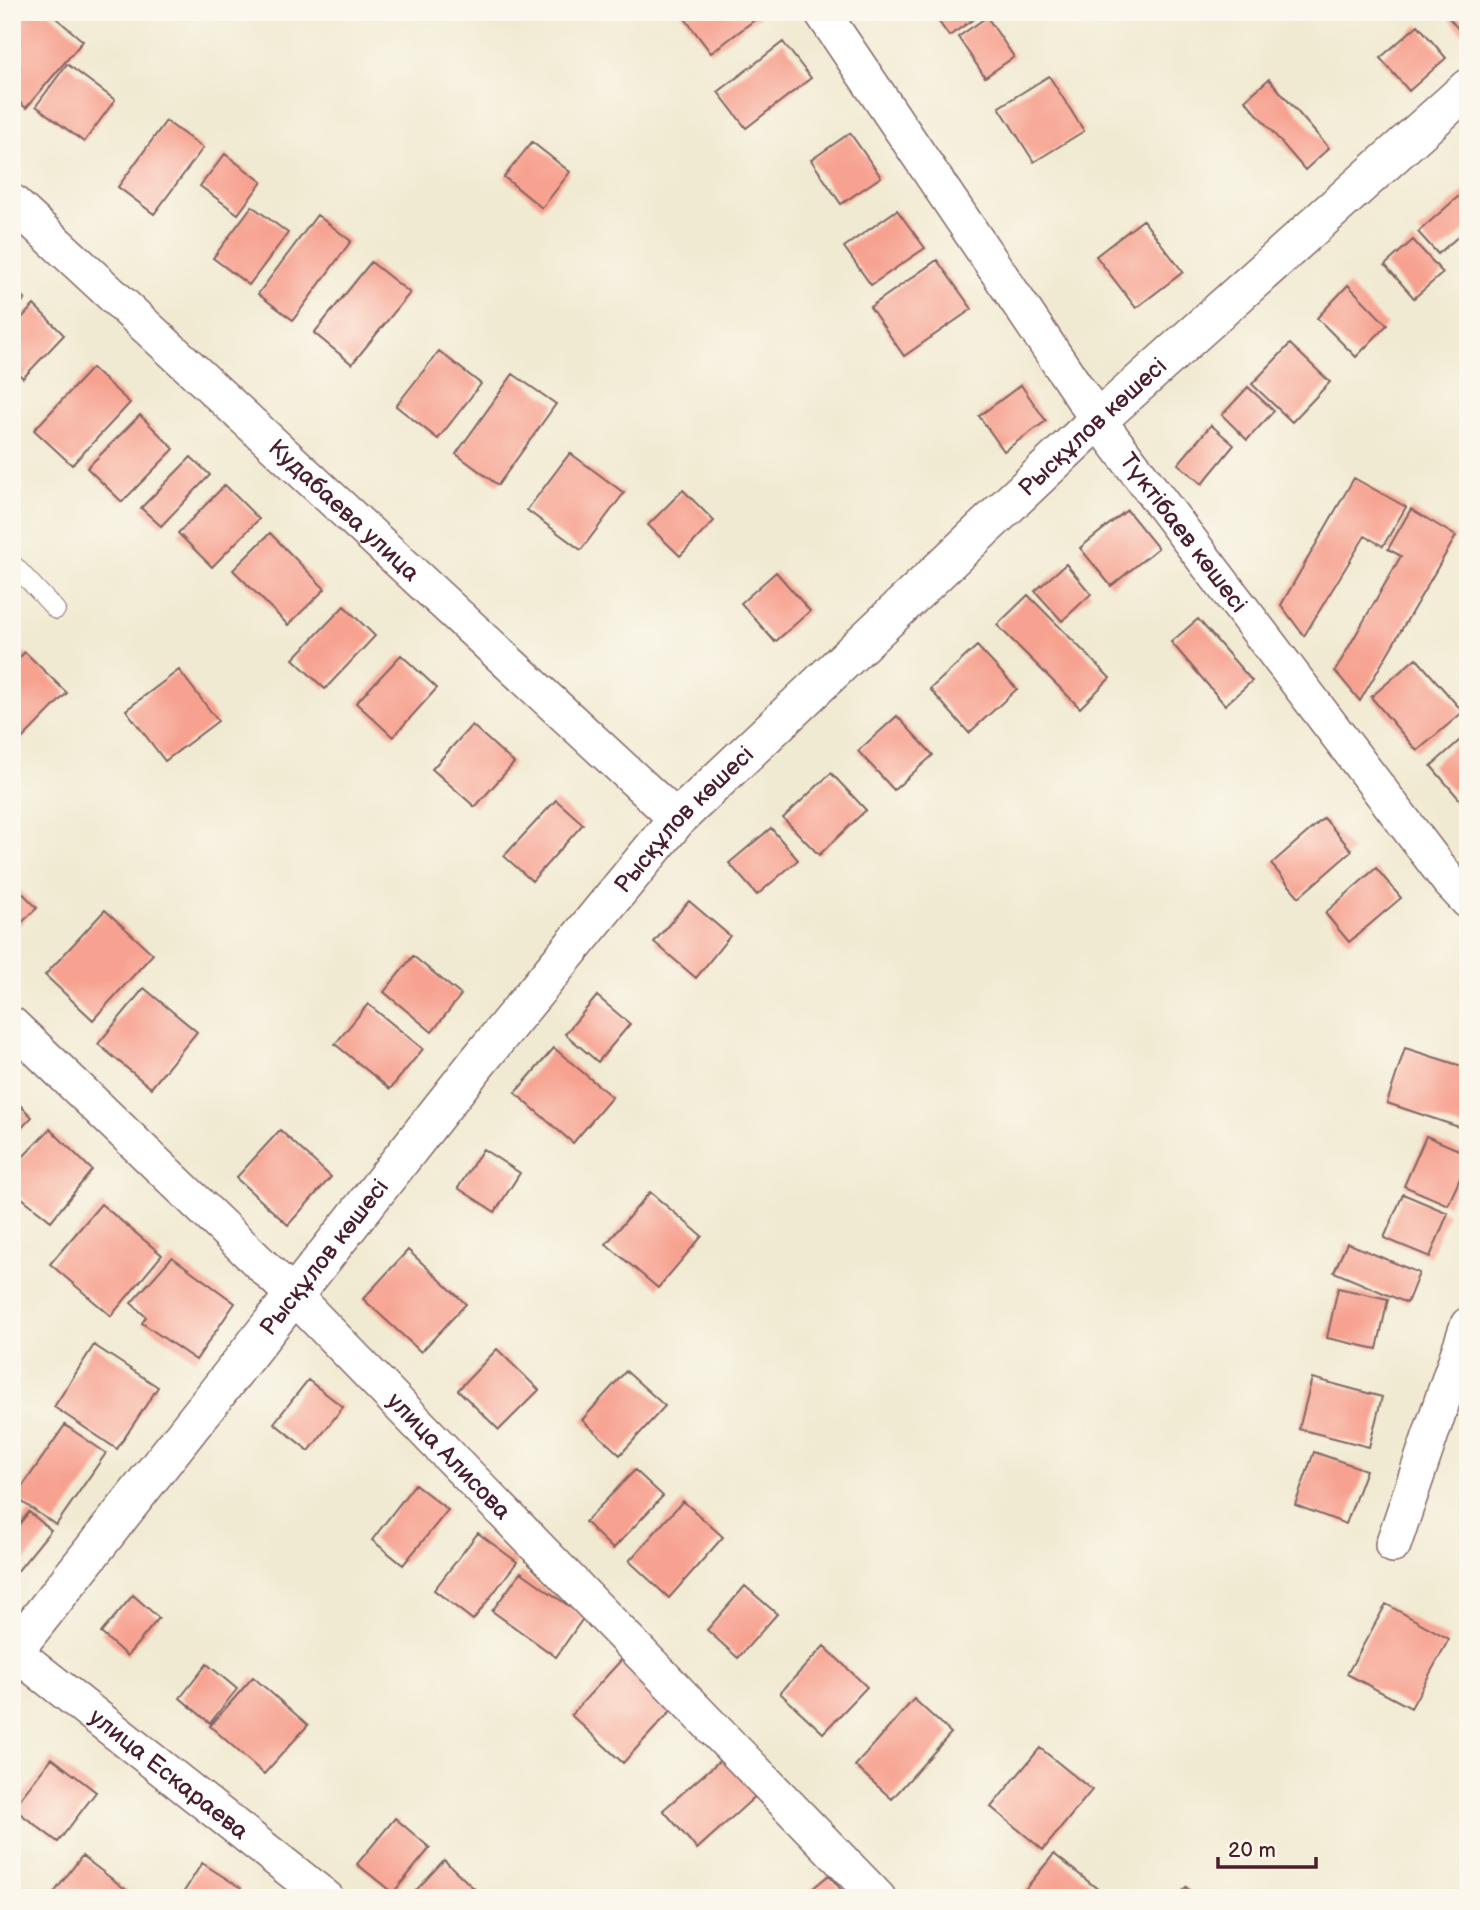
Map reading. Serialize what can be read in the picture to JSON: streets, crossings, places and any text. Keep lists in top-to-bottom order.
{
  "streets": {
    "street": [
      "Рысқұлов көшесі",
      "Кудабаева улица",
      "Түктібаев көшесі",
      "улица Алисова",
      "улица Ескараева"
    ]
  },
  "crossings": [
    ["Рысқұлов көшесі", "Кудабаева улица"],
    ["Рысқұлов көшесі", "Түктібаев көшесі"],
    ["Рысқұлов көшесі", "улица Алисова"],
    ["Рысқұлов көшесі", "улица Ескараева"]
  ],
  "scale_bar": "20 m"
}
